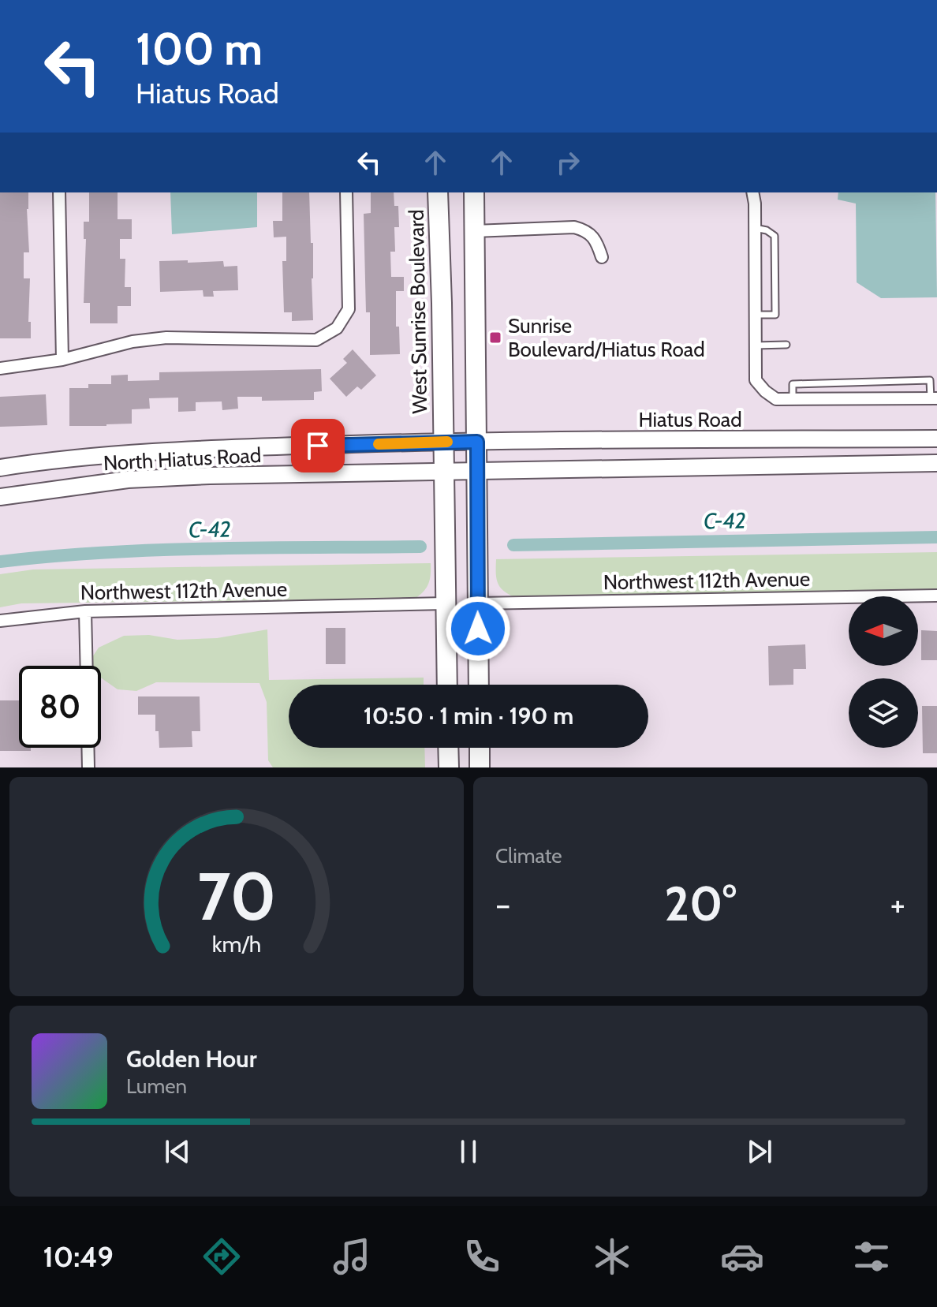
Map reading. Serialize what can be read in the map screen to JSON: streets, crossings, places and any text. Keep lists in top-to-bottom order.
{
  "streets": {
    "highway": ["West Sunrise Boulevard"],
    "main road": ["Hiatus Road", "North Hiatus Road"],
    "street": ["Northwest 112th Avenue"]
  },
  "crossings": [
    ["West Sunrise Boulevard", "Hiatus Road"],
    ["West Sunrise Boulevard", "North Hiatus Road"],
    ["West Sunrise Boulevard", "Northwest 112th Avenue"],
    ["Hiatus Road", "North Hiatus Road"]
  ],
  "water": ["C-42"],
  "places": {
    "transit": ["Sunrise Boulevard/Hiatus Road"]
  },
  "north": "left",
  "page": {
    "turn": ["100 m", "Hiatus Road"],
    "limit": "80",
    "trip": "10:50 · 1 min · 190 m",
    "tile": "Climate",
    "heat": ["−", "20°", "+"],
    "song": ["Golden Hour", "Lumen"],
    "tabs": "10:49",
    "gauge": ["70", "km/h"]
  }
}
